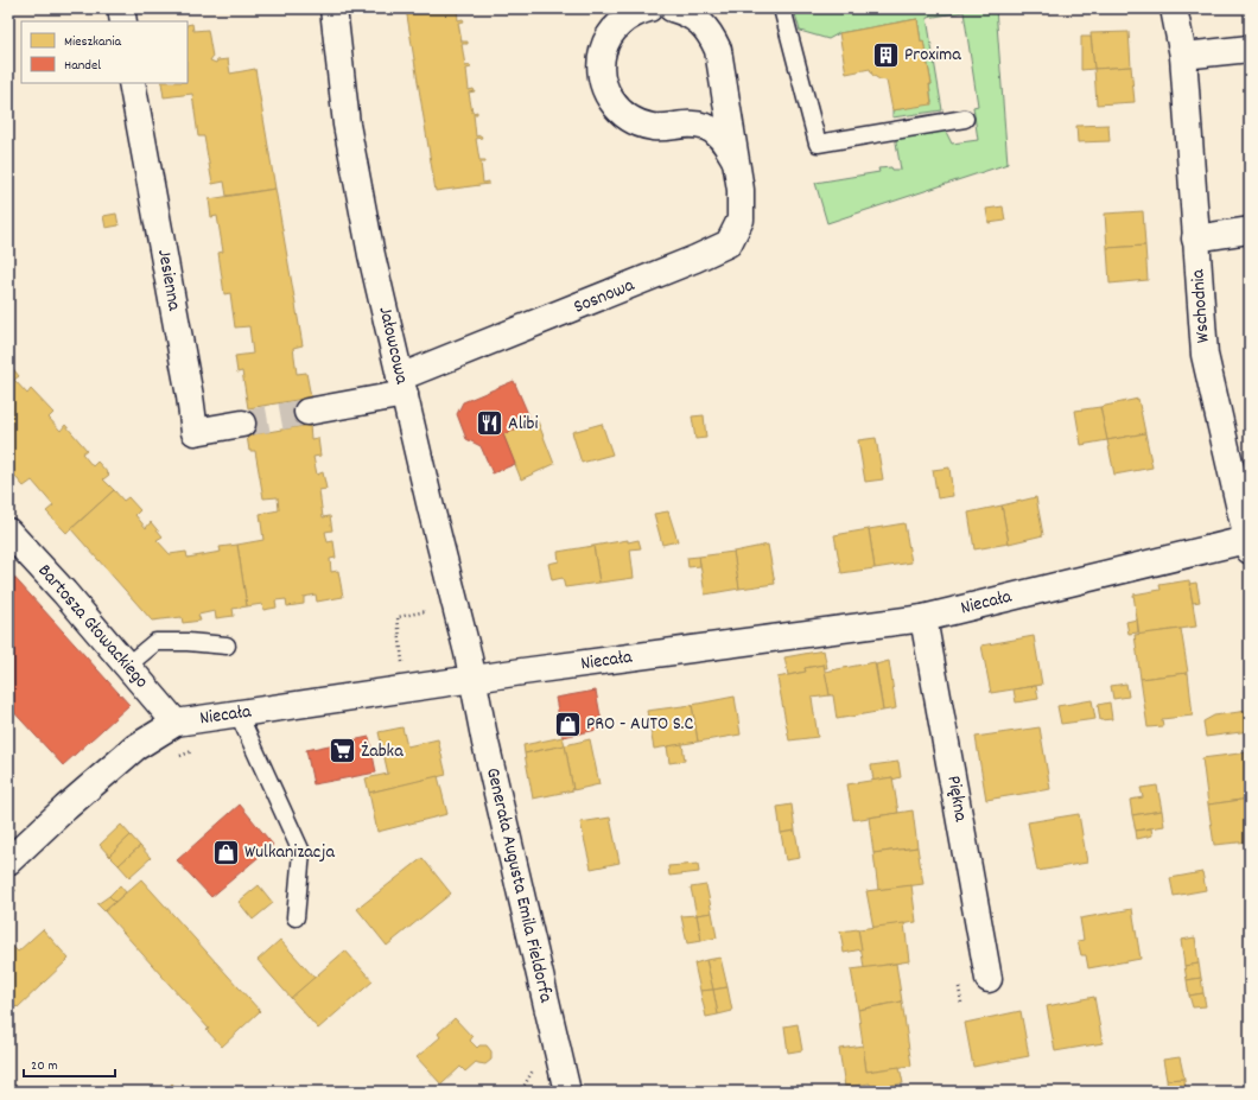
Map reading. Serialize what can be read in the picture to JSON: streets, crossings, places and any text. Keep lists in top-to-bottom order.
{
  "streets": {
    "street": [
      "Jesienna",
      "Sosnowa",
      "Wschodnia",
      "Jałowcowa",
      "Niecała",
      "Bartosza Głowackiego",
      "Piękna",
      "Generała Augusta Emila Fieldorfa"
    ]
  },
  "crossings": [
    ["Sosnowa", "Jałowcowa"],
    ["Wschodnia", "Niecała"],
    ["Jałowcowa", "Niecała"],
    ["Jałowcowa", "Generała Augusta Emila Fieldorfa"],
    ["Niecała", "Bartosza Głowackiego"],
    ["Niecała", "Piękna"],
    ["Niecała", "Generała Augusta Emila Fieldorfa"]
  ],
  "places": {
    "building": ["Proxima"],
    "restaurant": ["Alibi"],
    "shop": ["PRO - AUTO S.C", "Wulkanizacja"],
    "supermarket": ["Żabka"]
  },
  "legend": ["Mieszkania", "Handel"],
  "scale_bar": "20 m"
}
